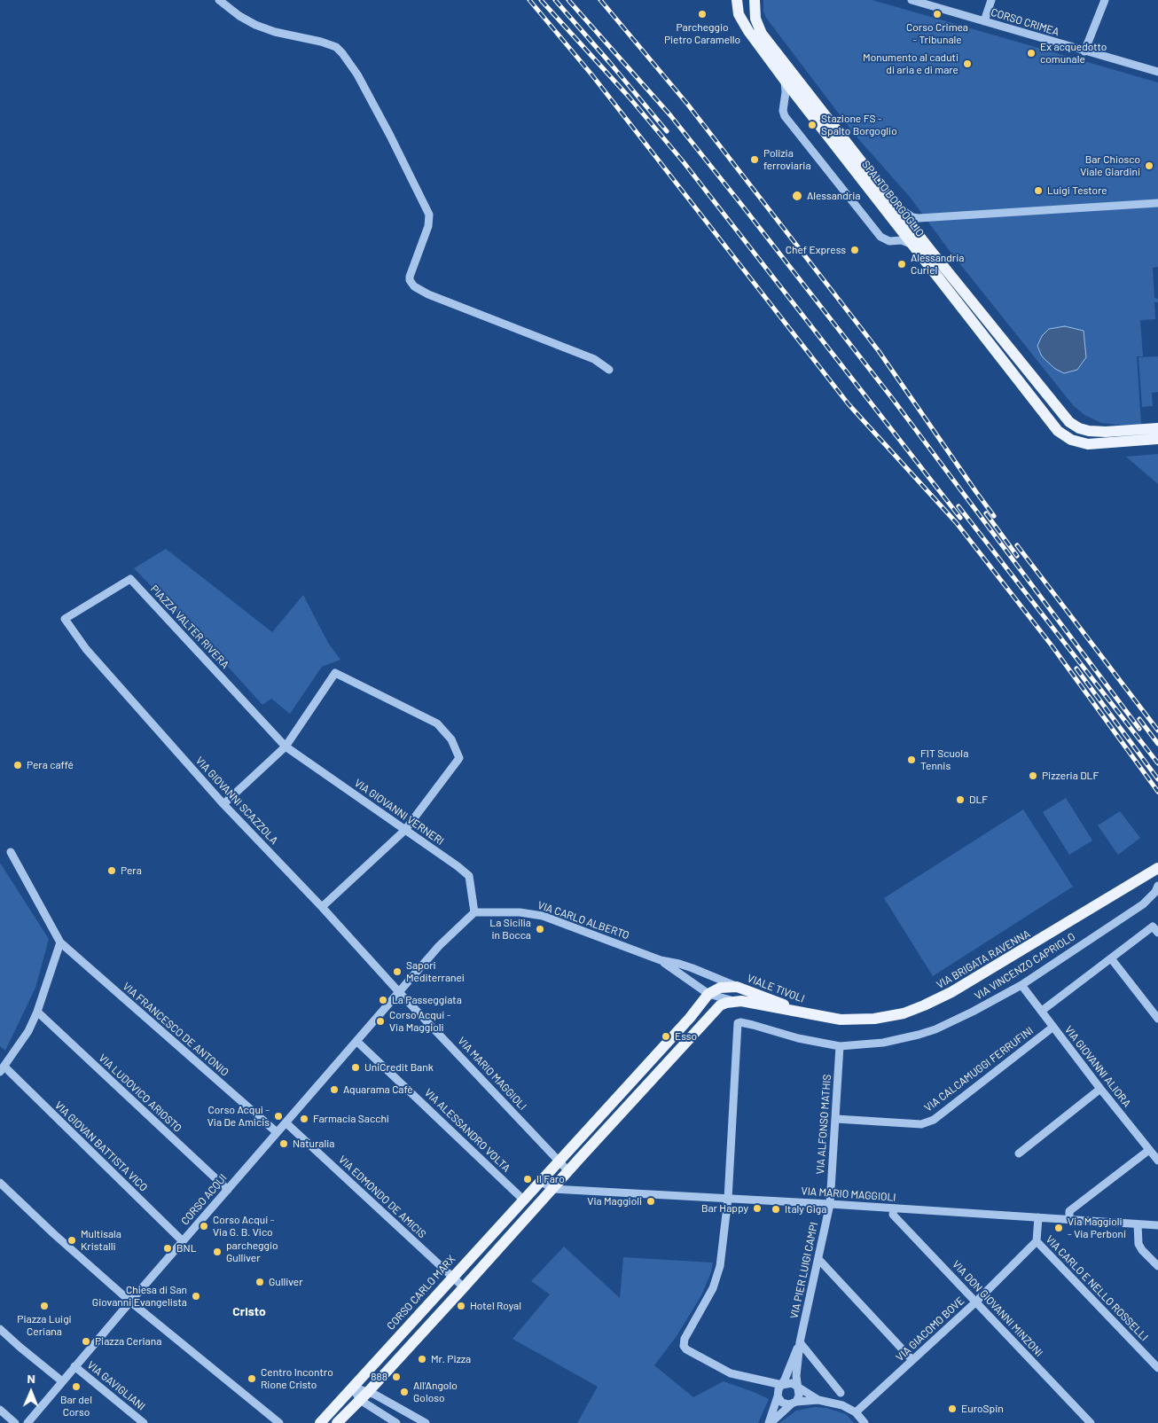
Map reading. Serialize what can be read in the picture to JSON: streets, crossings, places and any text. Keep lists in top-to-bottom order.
{
  "streets": {
    "main road": [
      "SPALTO BORGOGLIO",
      "VIA BRIGATA RAVENNA",
      "VIALE TIVOLI",
      "CORSO CARLO MARX"
    ],
    "street": [
      "CORSO CRIMEA",
      "PIAZZA VALTER RIVERA",
      "VIA GIOVANNI SCAZZOLA",
      "VIA GIOVANNI VERNERI",
      "VIA CARLO ALBERTO",
      "VIA VINCENZO CAPRIOLO",
      "VIA FRANCESCO DE ANTONIO",
      "VIA GIOVANNI ALIORA",
      "VIA CALCAMUGGI FERRUFINI",
      "VIA MARIO MAGGIOLI",
      "VIA LUDOVICO ARIOSTO",
      "VIA ALFONSO MATHIS",
      "VIA ALESSANDRO VOLTA",
      "VIA GIOVAN BATTISTA VICO",
      "VIA EDMONDO DE AMICIS",
      "CORSO ACQUI",
      "VIA PIER LUIGI CAMPI",
      "VIA CARLO E NELLO ROSSELLI",
      "VIA DON GIOVANNI MINZONI",
      "VIA GIACOMO BOVE",
      "VIA GAVIGLIANI"
    ]
  },
  "crossings": [
    ["PIAZZA VALTER RIVERA", "VIA GIOVANNI SCAZZOLA"],
    ["PIAZZA VALTER RIVERA", "VIA GIOVANNI VERNERI"],
    ["VIA GIOVANNI SCAZZOLA", "VIA MARIO MAGGIOLI"],
    ["VIA GIOVANNI SCAZZOLA", "CORSO ACQUI"],
    ["VIA GIOVANNI VERNERI", "VIA CARLO ALBERTO"],
    ["VIA BRIGATA RAVENNA", "VIALE TIVOLI"],
    ["VIA VINCENZO CAPRIOLO", "VIA GIOVANNI ALIORA"],
    ["VIA VINCENZO CAPRIOLO", "VIA MARIO MAGGIOLI"],
    ["VIA VINCENZO CAPRIOLO", "VIA ALFONSO MATHIS"],
    ["VIA FRANCESCO DE ANTONIO", "CORSO ACQUI"],
    ["VIA GIOVANNI ALIORA", "VIA CALCAMUGGI FERRUFINI"],
    ["VIA CALCAMUGGI FERRUFINI", "VIA ALFONSO MATHIS"],
    ["VIA MARIO MAGGIOLI", "VIA ALFONSO MATHIS"],
    ["VIA MARIO MAGGIOLI", "CORSO ACQUI"],
    ["VIA MARIO MAGGIOLI", "VIA PIER LUIGI CAMPI"],
    ["VIA MARIO MAGGIOLI", "VIA CARLO E NELLO ROSSELLI"],
    ["VIA MARIO MAGGIOLI", "VIA DON GIOVANNI MINZONI"],
    ["VIA LUDOVICO ARIOSTO", "CORSO ACQUI"],
    ["VIA ALFONSO MATHIS", "VIA PIER LUIGI CAMPI"],
    ["VIA ALESSANDRO VOLTA", "CORSO ACQUI"],
    ["VIA ALESSANDRO VOLTA", "CORSO CARLO MARX"],
    ["VIA GIOVAN BATTISTA VICO", "CORSO ACQUI"],
    ["VIA EDMONDO DE AMICIS", "CORSO ACQUI"],
    ["VIA EDMONDO DE AMICIS", "CORSO CARLO MARX"],
    ["CORSO ACQUI", "VIA GAVIGLIANI"],
    ["VIA CARLO E NELLO ROSSELLI", "VIA GIACOMO BOVE"],
    ["VIA DON GIOVANNI MINZONI", "VIA GIACOMO BOVE"]
  ],
  "districts": ["Cristo"],
  "places": [
    "Parcheggio Pietro Caramello",
    "Corso Crimea - Tribunale",
    "Ex acquedotto comunale",
    "Monumento al caduti di aria e di mare",
    "Stazione FS - Spalto Borgoglio",
    "Polizia ferroviaria",
    "Bar Chiosco Viale Giardini",
    "Luigi Testore",
    "Alessandria",
    "Chef Express",
    "Alessandria Curiel",
    "FIT Scuola Tennis",
    "Pera caffé",
    "Pizzeria DLF",
    "DLF",
    "Pera",
    "La Sicilia in Bocca",
    "Sapori Mediterranei",
    "La Passeggiata",
    "Corso Acqui - Via Maggioli",
    "Esso",
    "UniCredit Bank",
    "Aquarama Cafè",
    "Corso Acqui - Via De Amicis",
    "Farmacia Sacchi",
    "Naturalia",
    "Il Faro",
    "Via Maggioli",
    "Bar Happy",
    "Italy Giga",
    "Corso Acqui - Via G. B. Vico",
    "Via Maggioli - Via Perboni",
    "Multisala Kristalli",
    "BNL",
    "parcheggio Gulliver",
    "Gulliver",
    "Chiesa di San Giovanni Evangelista",
    "Piazza Luigi Ceriana",
    "Hotel Royal",
    "Piazza Ceriana",
    "Mr. Pizza",
    "888",
    "Centro Incontro Rione Cristo",
    "Bar del Corso",
    "All'Angolo Goloso",
    "EuroSpin"
  ],
  "north": "top"
}
